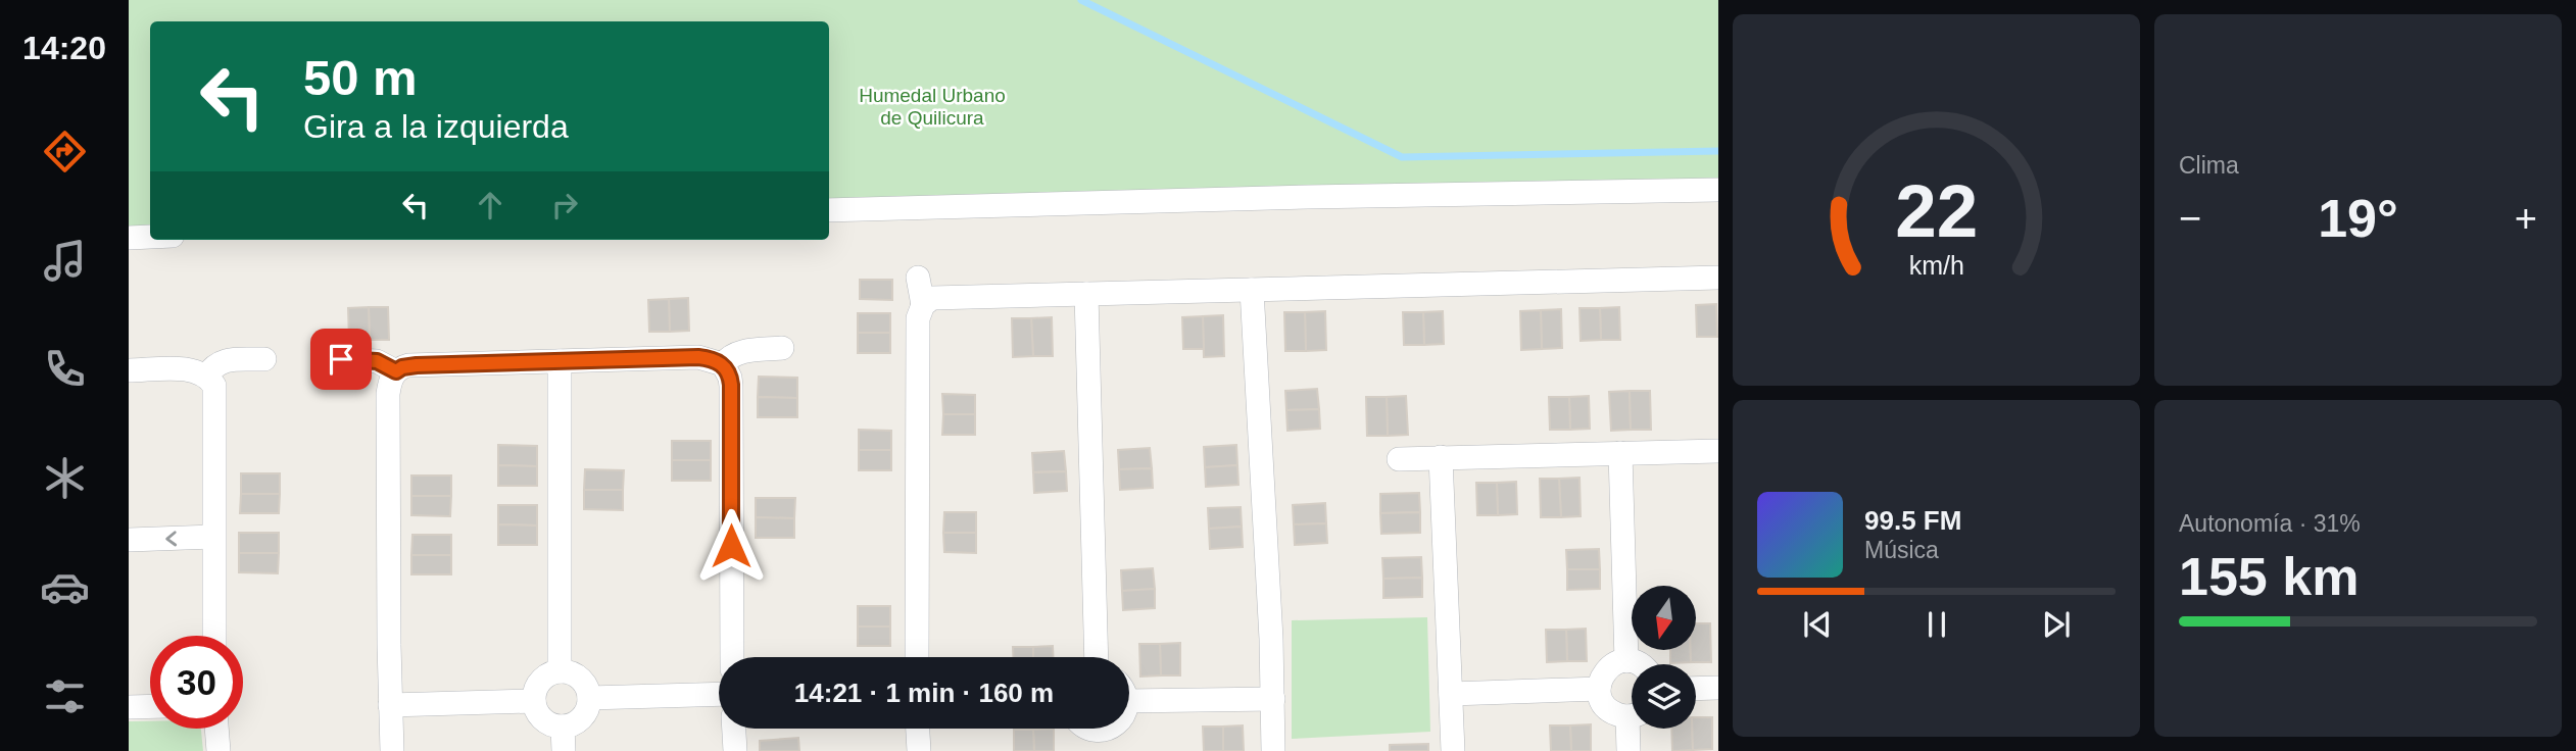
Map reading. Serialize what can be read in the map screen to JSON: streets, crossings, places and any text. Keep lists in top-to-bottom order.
{
  "parks": ["Humedal Urbano de Quilicura"],
  "north": "bottom",
  "page": {
    "tabs": "14:20",
    "tile": [
      "Clima",
      ["Autonomía · 31%", "155 km"]
    ],
    "turn": ["50 m", "Gira a la izquierda"],
    "heat": ["−", "19°", "+"],
    "song": ["99.5 FM", "Música"],
    "limit": "30",
    "trip": "14:21 · 1 min · 160 m",
    "gauge": ["22", "km/h"]
  }
}
